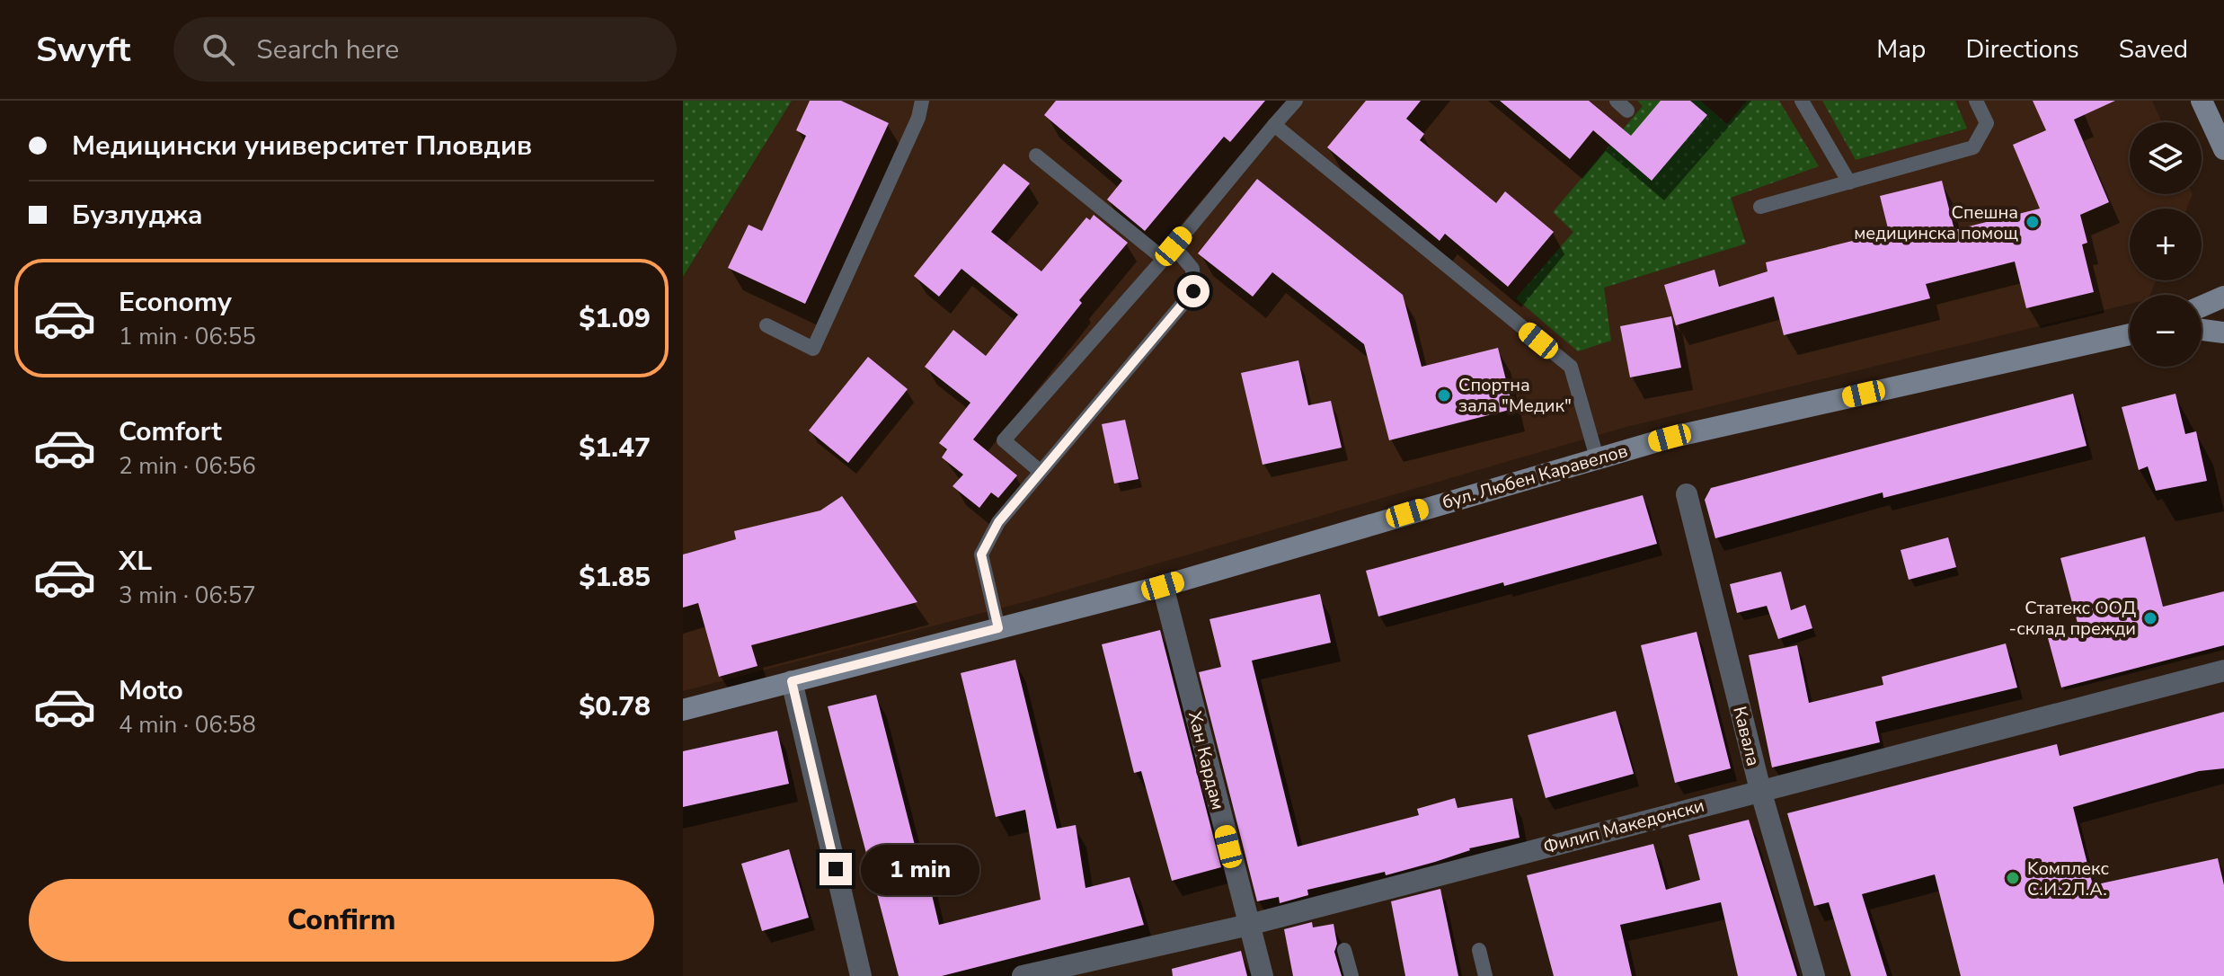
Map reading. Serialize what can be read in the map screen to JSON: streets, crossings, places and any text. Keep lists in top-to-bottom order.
{
  "streets": {
    "street": [
      "бул. Любен Каравелов",
      "Кавала",
      "Хан Кардам",
      "Филип Македонски"
    ]
  },
  "crossings": [
    ["бул. Любен Каравелов", "Хан Кардам"],
    ["Кавала", "Филип Македонски"],
    ["Хан Кардам", "Филип Македонски"]
  ],
  "places": [
    "Спешна медицинска помощ",
    "Спортна зала \"Медик\"",
    "Статекс ООД -склад прежди",
    "Kомплекс С.И.2Л.А."
  ],
  "page": {
    "header": "Swyft",
    "search": "Search here",
    "nav": ["Map", "Directions", "Saved"],
    "banner": ["Медицински университет Пловдив", "Бузлуджа"],
    "map_buttons": ["+", "−"],
    "list": [
      {
        "name": "Economy",
        "note": "1 min · 06:55",
        "value": "$1.09"
      },
      {
        "name": "Comfort",
        "note": "2 min · 06:56",
        "value": "$1.47"
      },
      {
        "name": "XL",
        "note": "3 min · 06:57",
        "value": "$1.85"
      },
      {
        "name": "Moto",
        "note": "4 min · 06:58",
        "value": "$0.78"
      }
    ],
    "bubble": "1 min",
    "buttons": "Confirm"
  }
}
